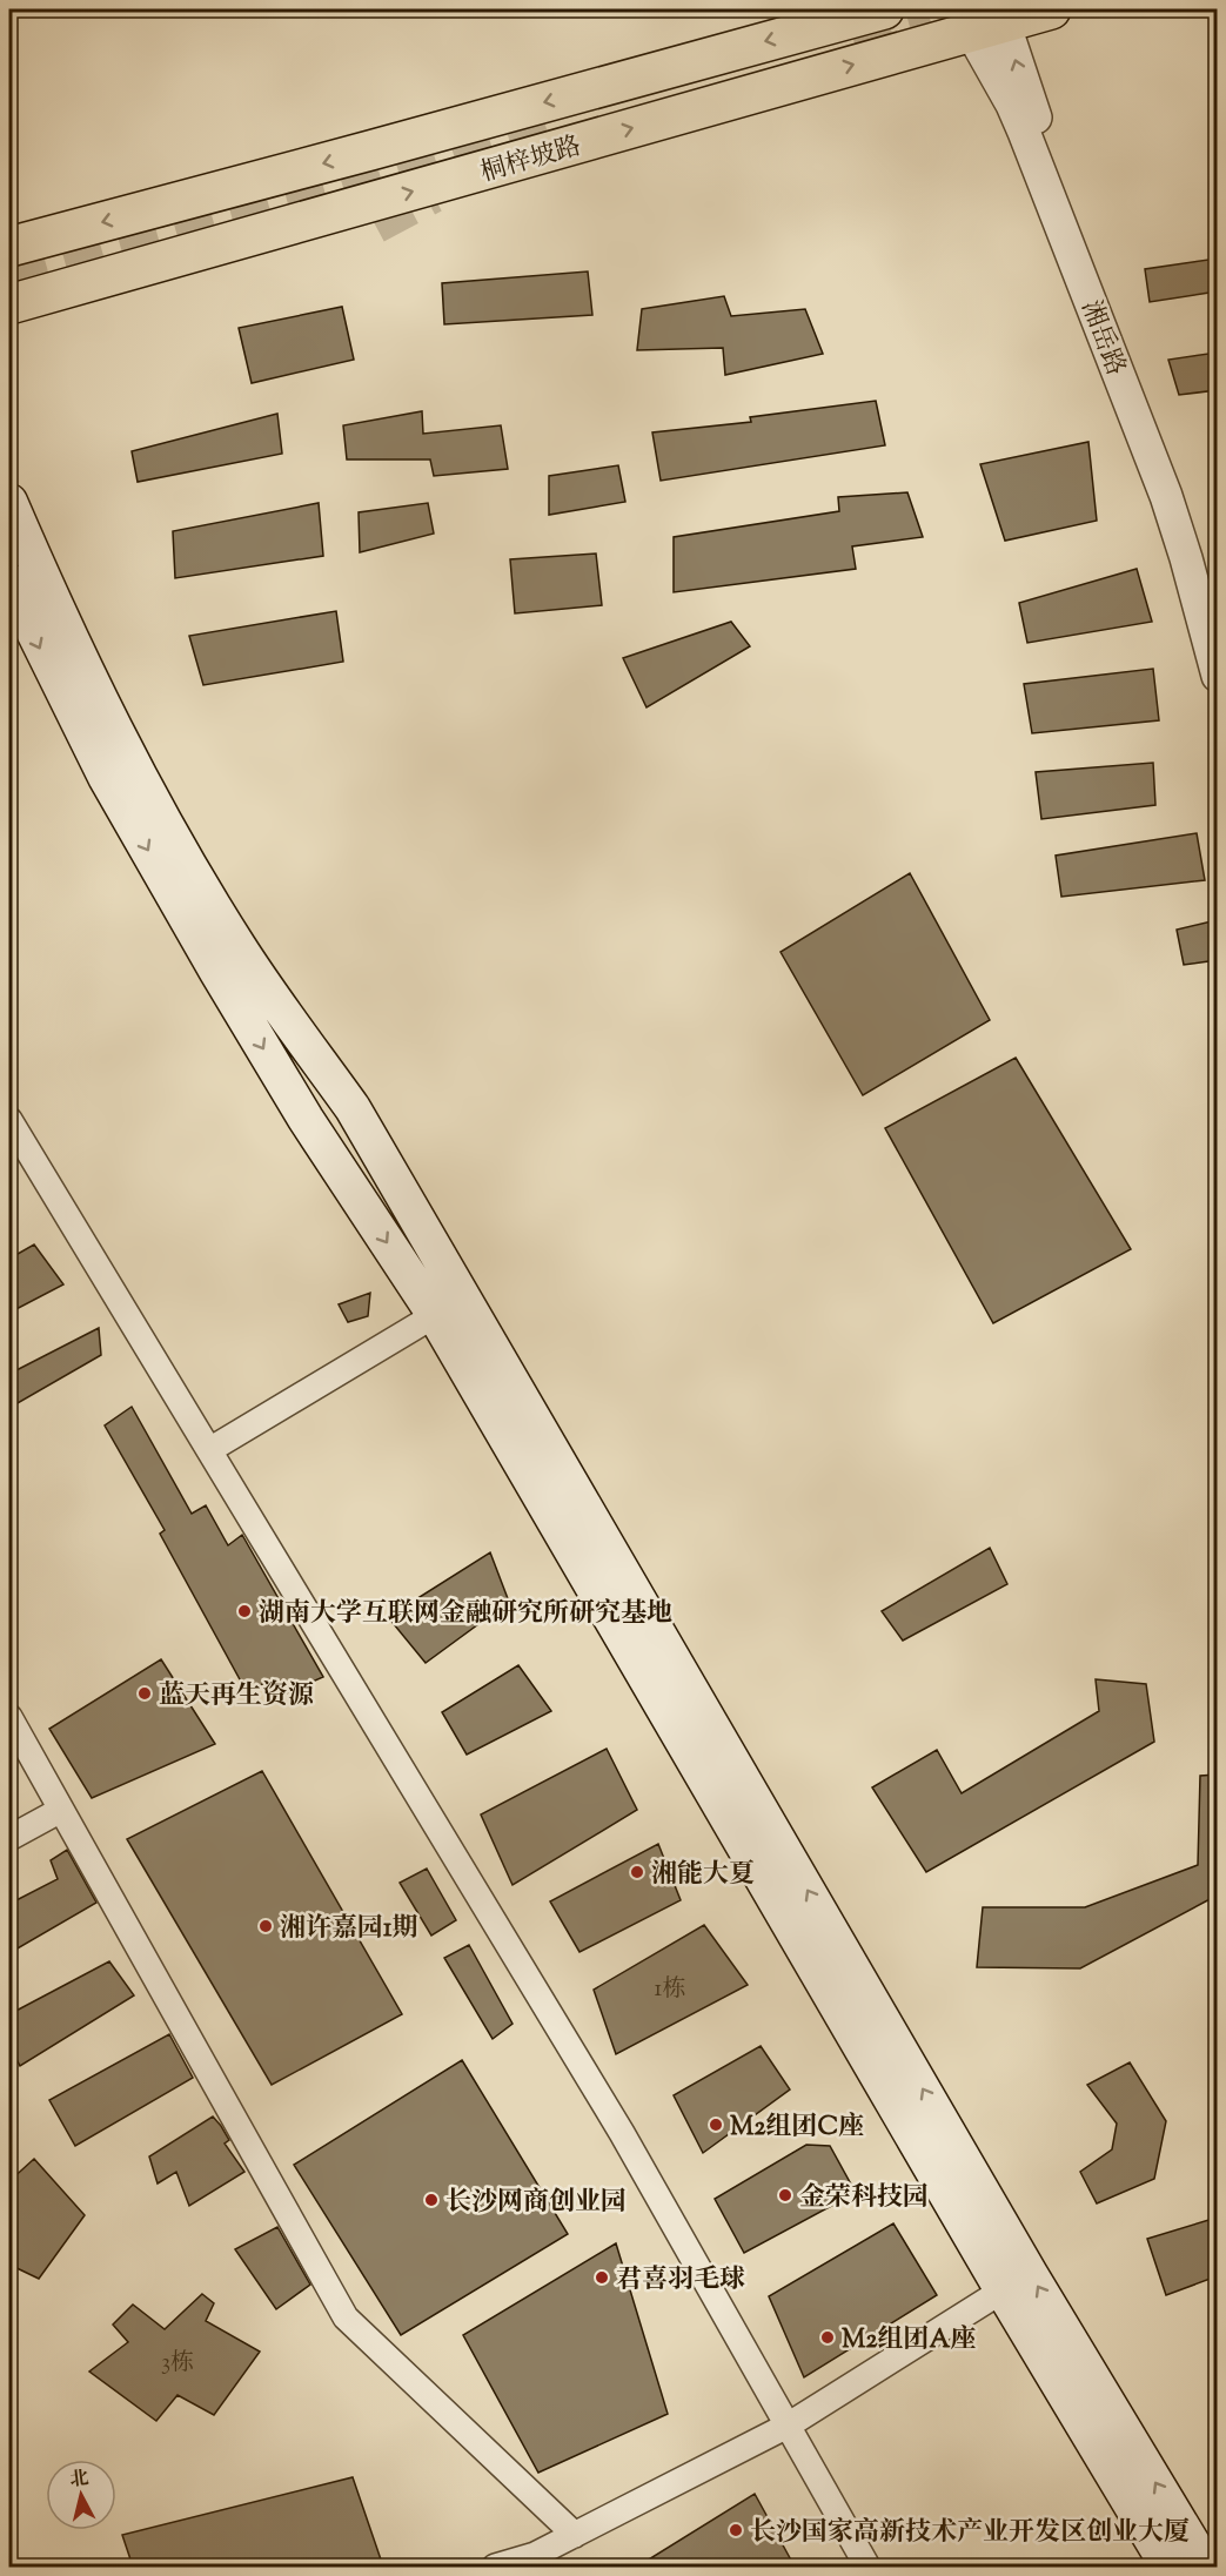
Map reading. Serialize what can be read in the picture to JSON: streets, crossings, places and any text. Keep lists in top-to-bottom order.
{
  "streets": {
    "main road": ["桐梓坡路"],
    "street": ["湘岳路"]
  },
  "crossings": [
    ["桐梓坡路", "湘岳路"]
  ],
  "places": [
    "湖南大学互联网金融研究所研究基地",
    "蓝天再生资源",
    "湘能大夏",
    "湘许嘉园1期",
    "M2组团C座",
    "金荣科技园",
    "长沙网商创业园",
    "君喜羽毛球",
    "M2组团A座",
    "长沙国家高新技术产业开发区创业大厦"
  ],
  "house_numbers": ["1栋", "3栋"],
  "north": "top"
}
